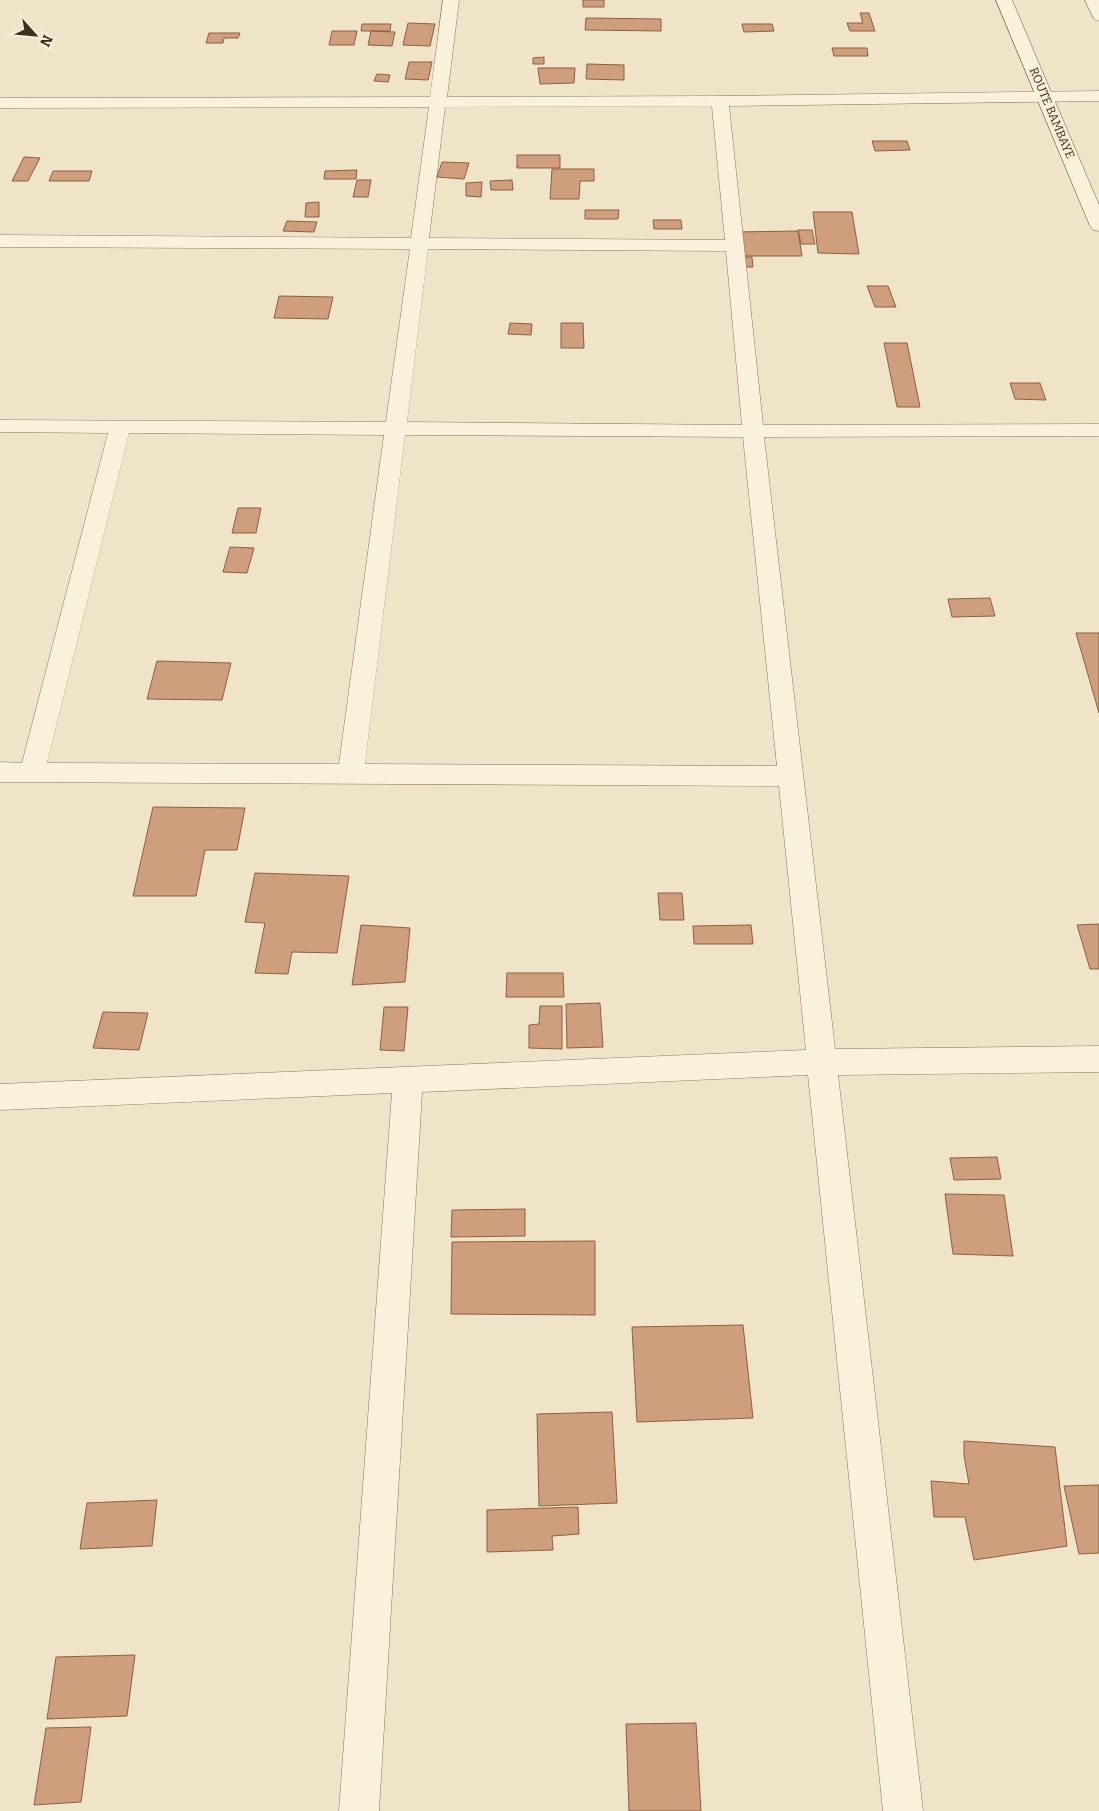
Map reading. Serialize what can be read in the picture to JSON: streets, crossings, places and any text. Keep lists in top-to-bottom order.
{
  "streets": {
    "street": ["ROUTE BAMBAYE"]
  },
  "north": "bottom right"
}
